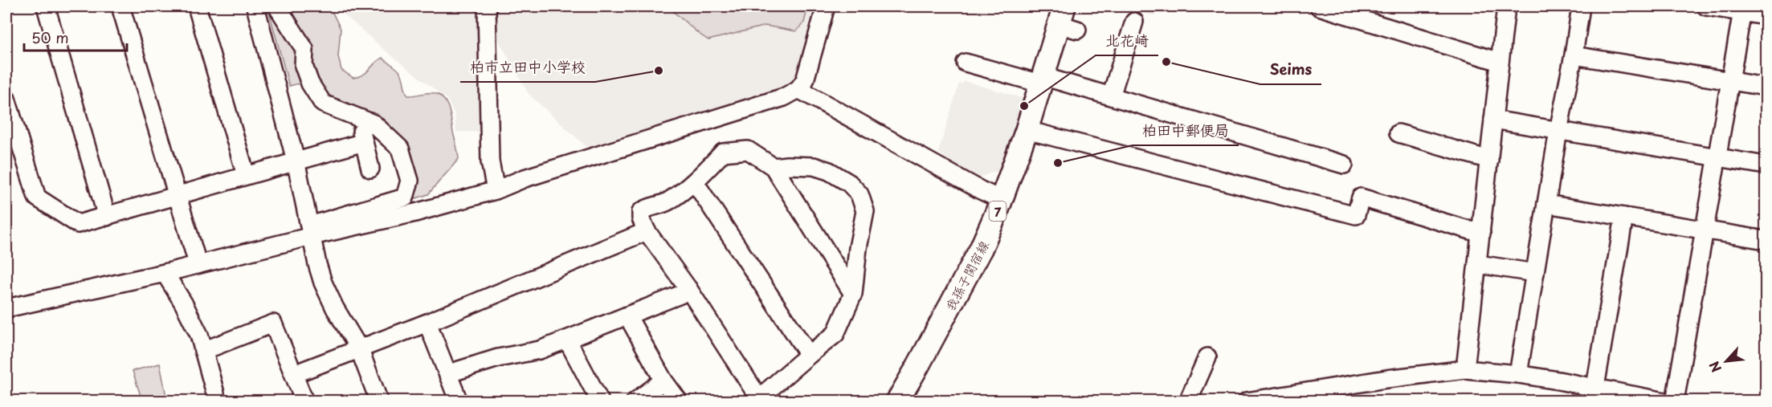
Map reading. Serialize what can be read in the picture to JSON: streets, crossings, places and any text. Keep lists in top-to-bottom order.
{
  "streets": {
    "main road": ["7", "我孫子関宿線"]
  },
  "places": [
    "Seims",
    "柏市立田中小学校",
    "北花崎",
    "柏田中郵便局"
  ],
  "scale_bar": "50 m",
  "north": "bottom left"
}
